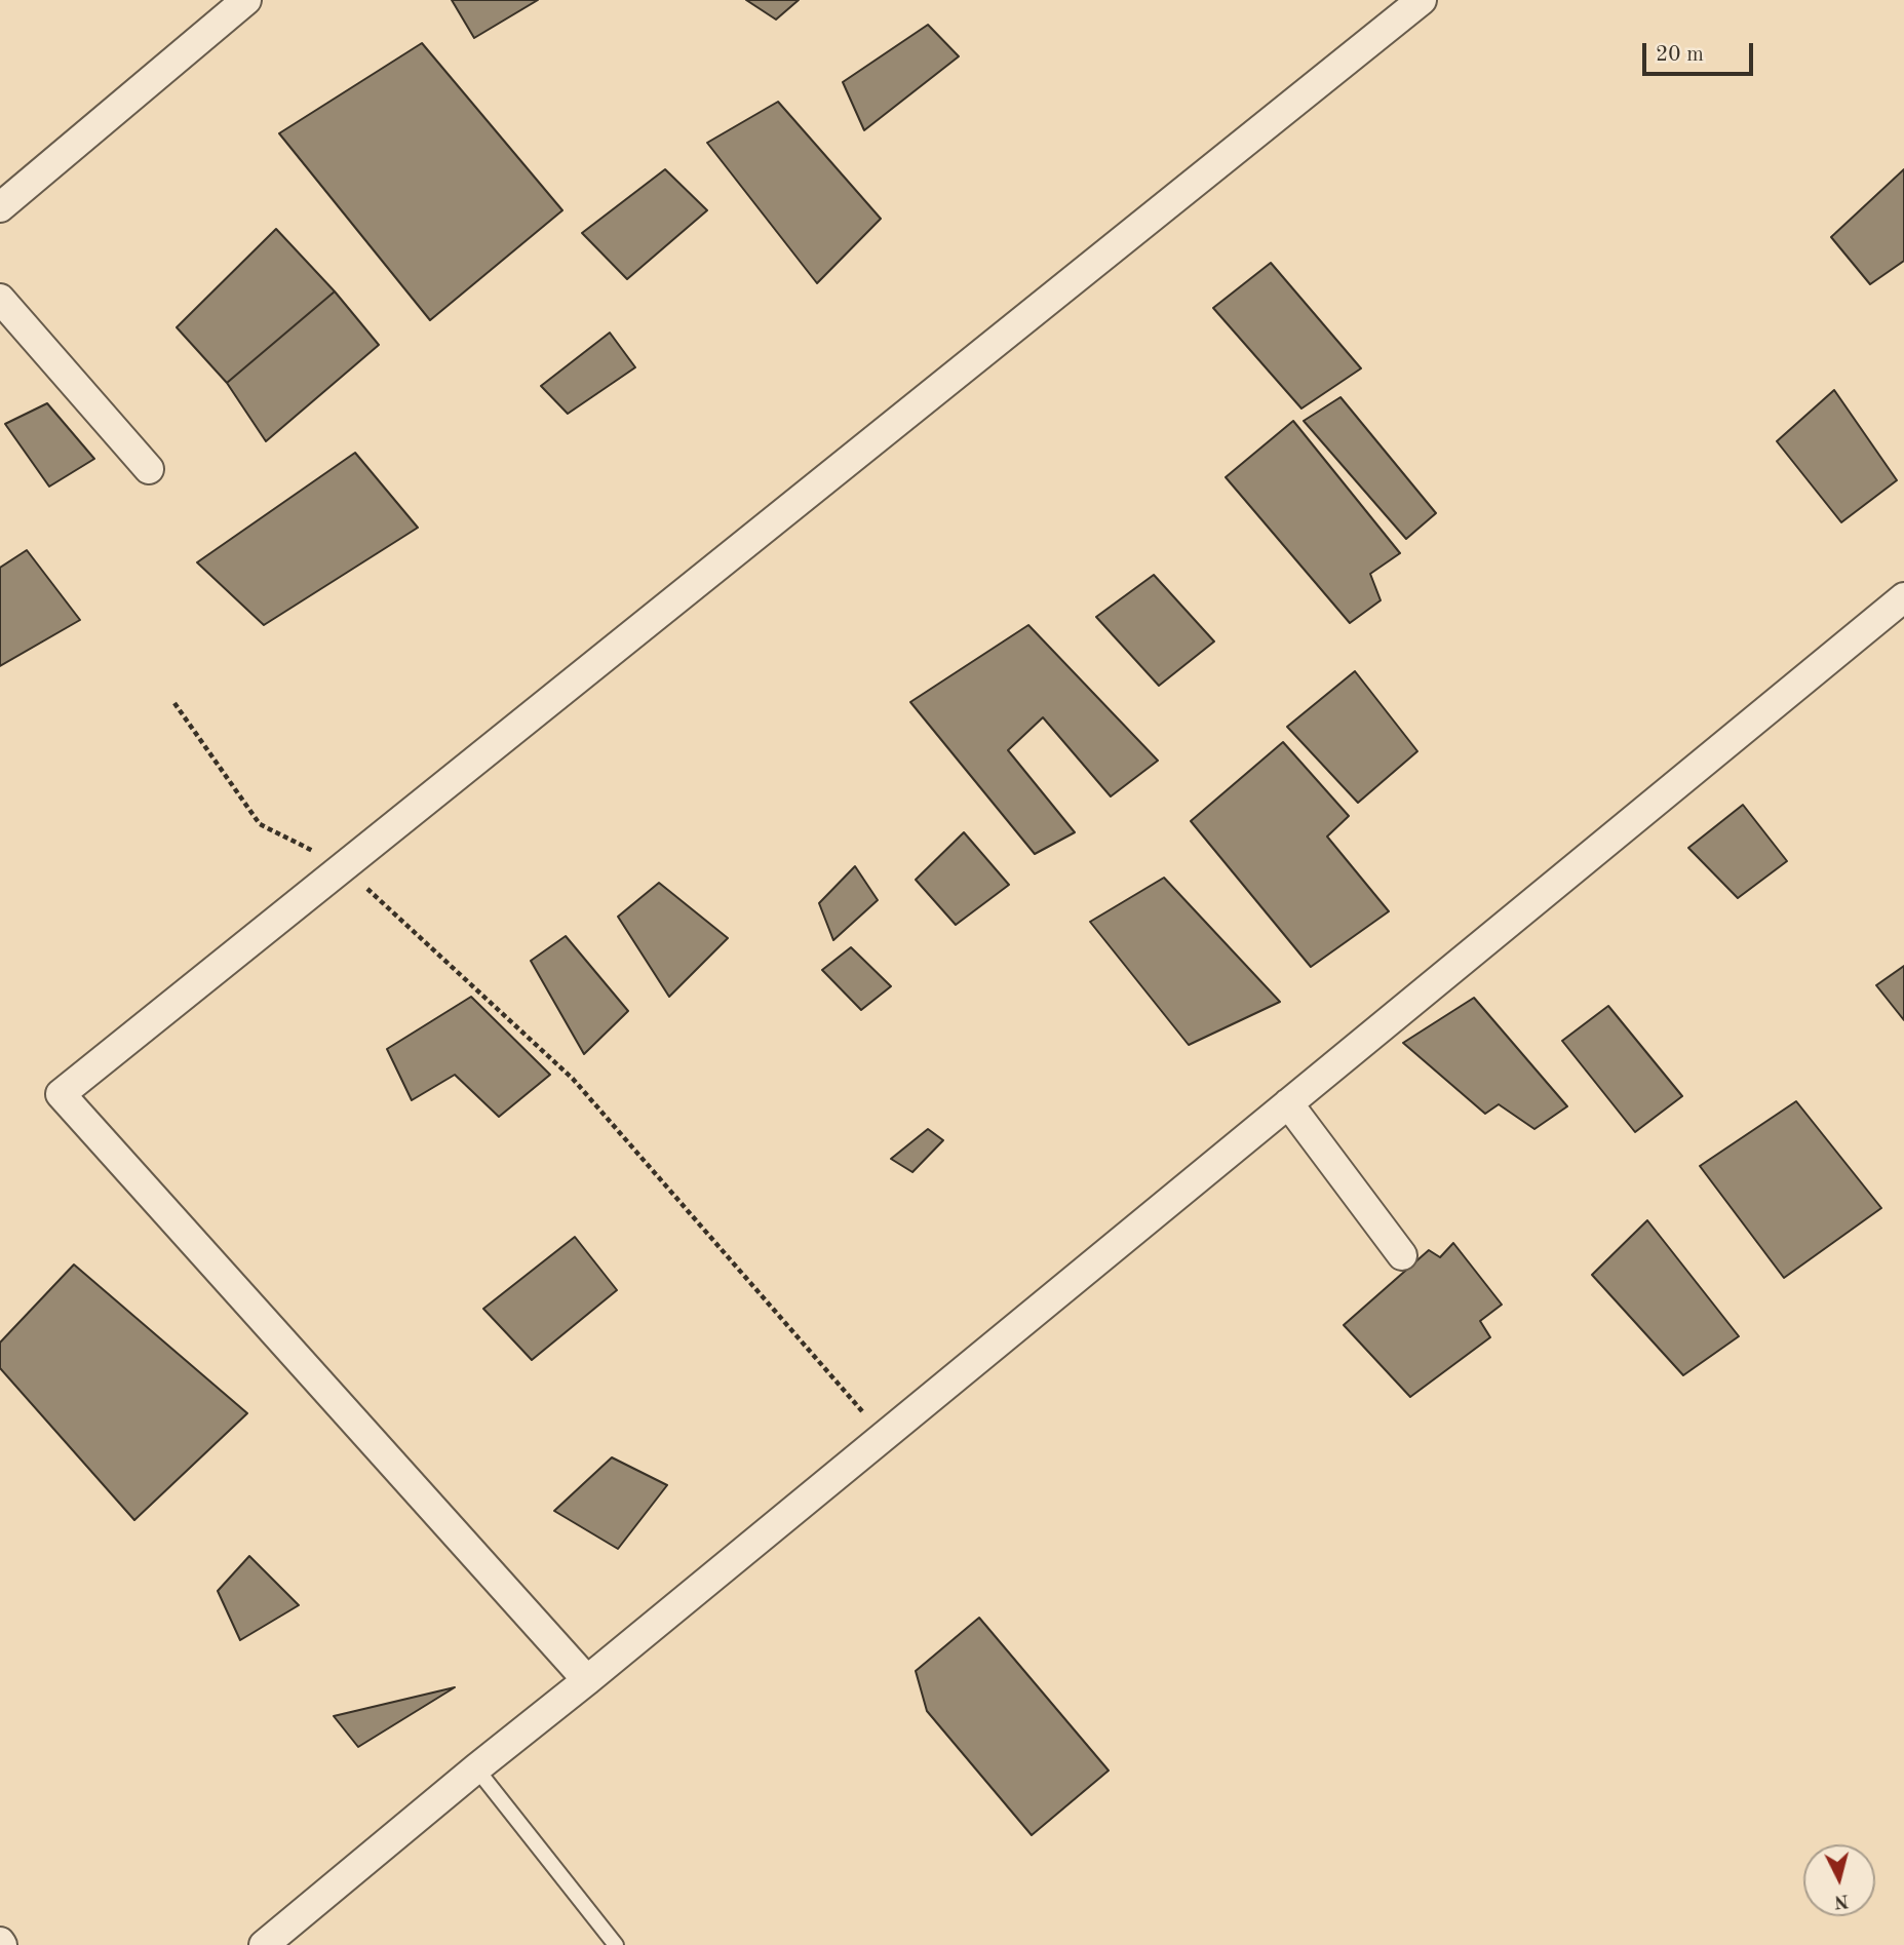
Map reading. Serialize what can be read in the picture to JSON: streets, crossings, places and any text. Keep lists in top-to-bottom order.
{
  "scale_bar": "20 m",
  "north": "bottom"
}
